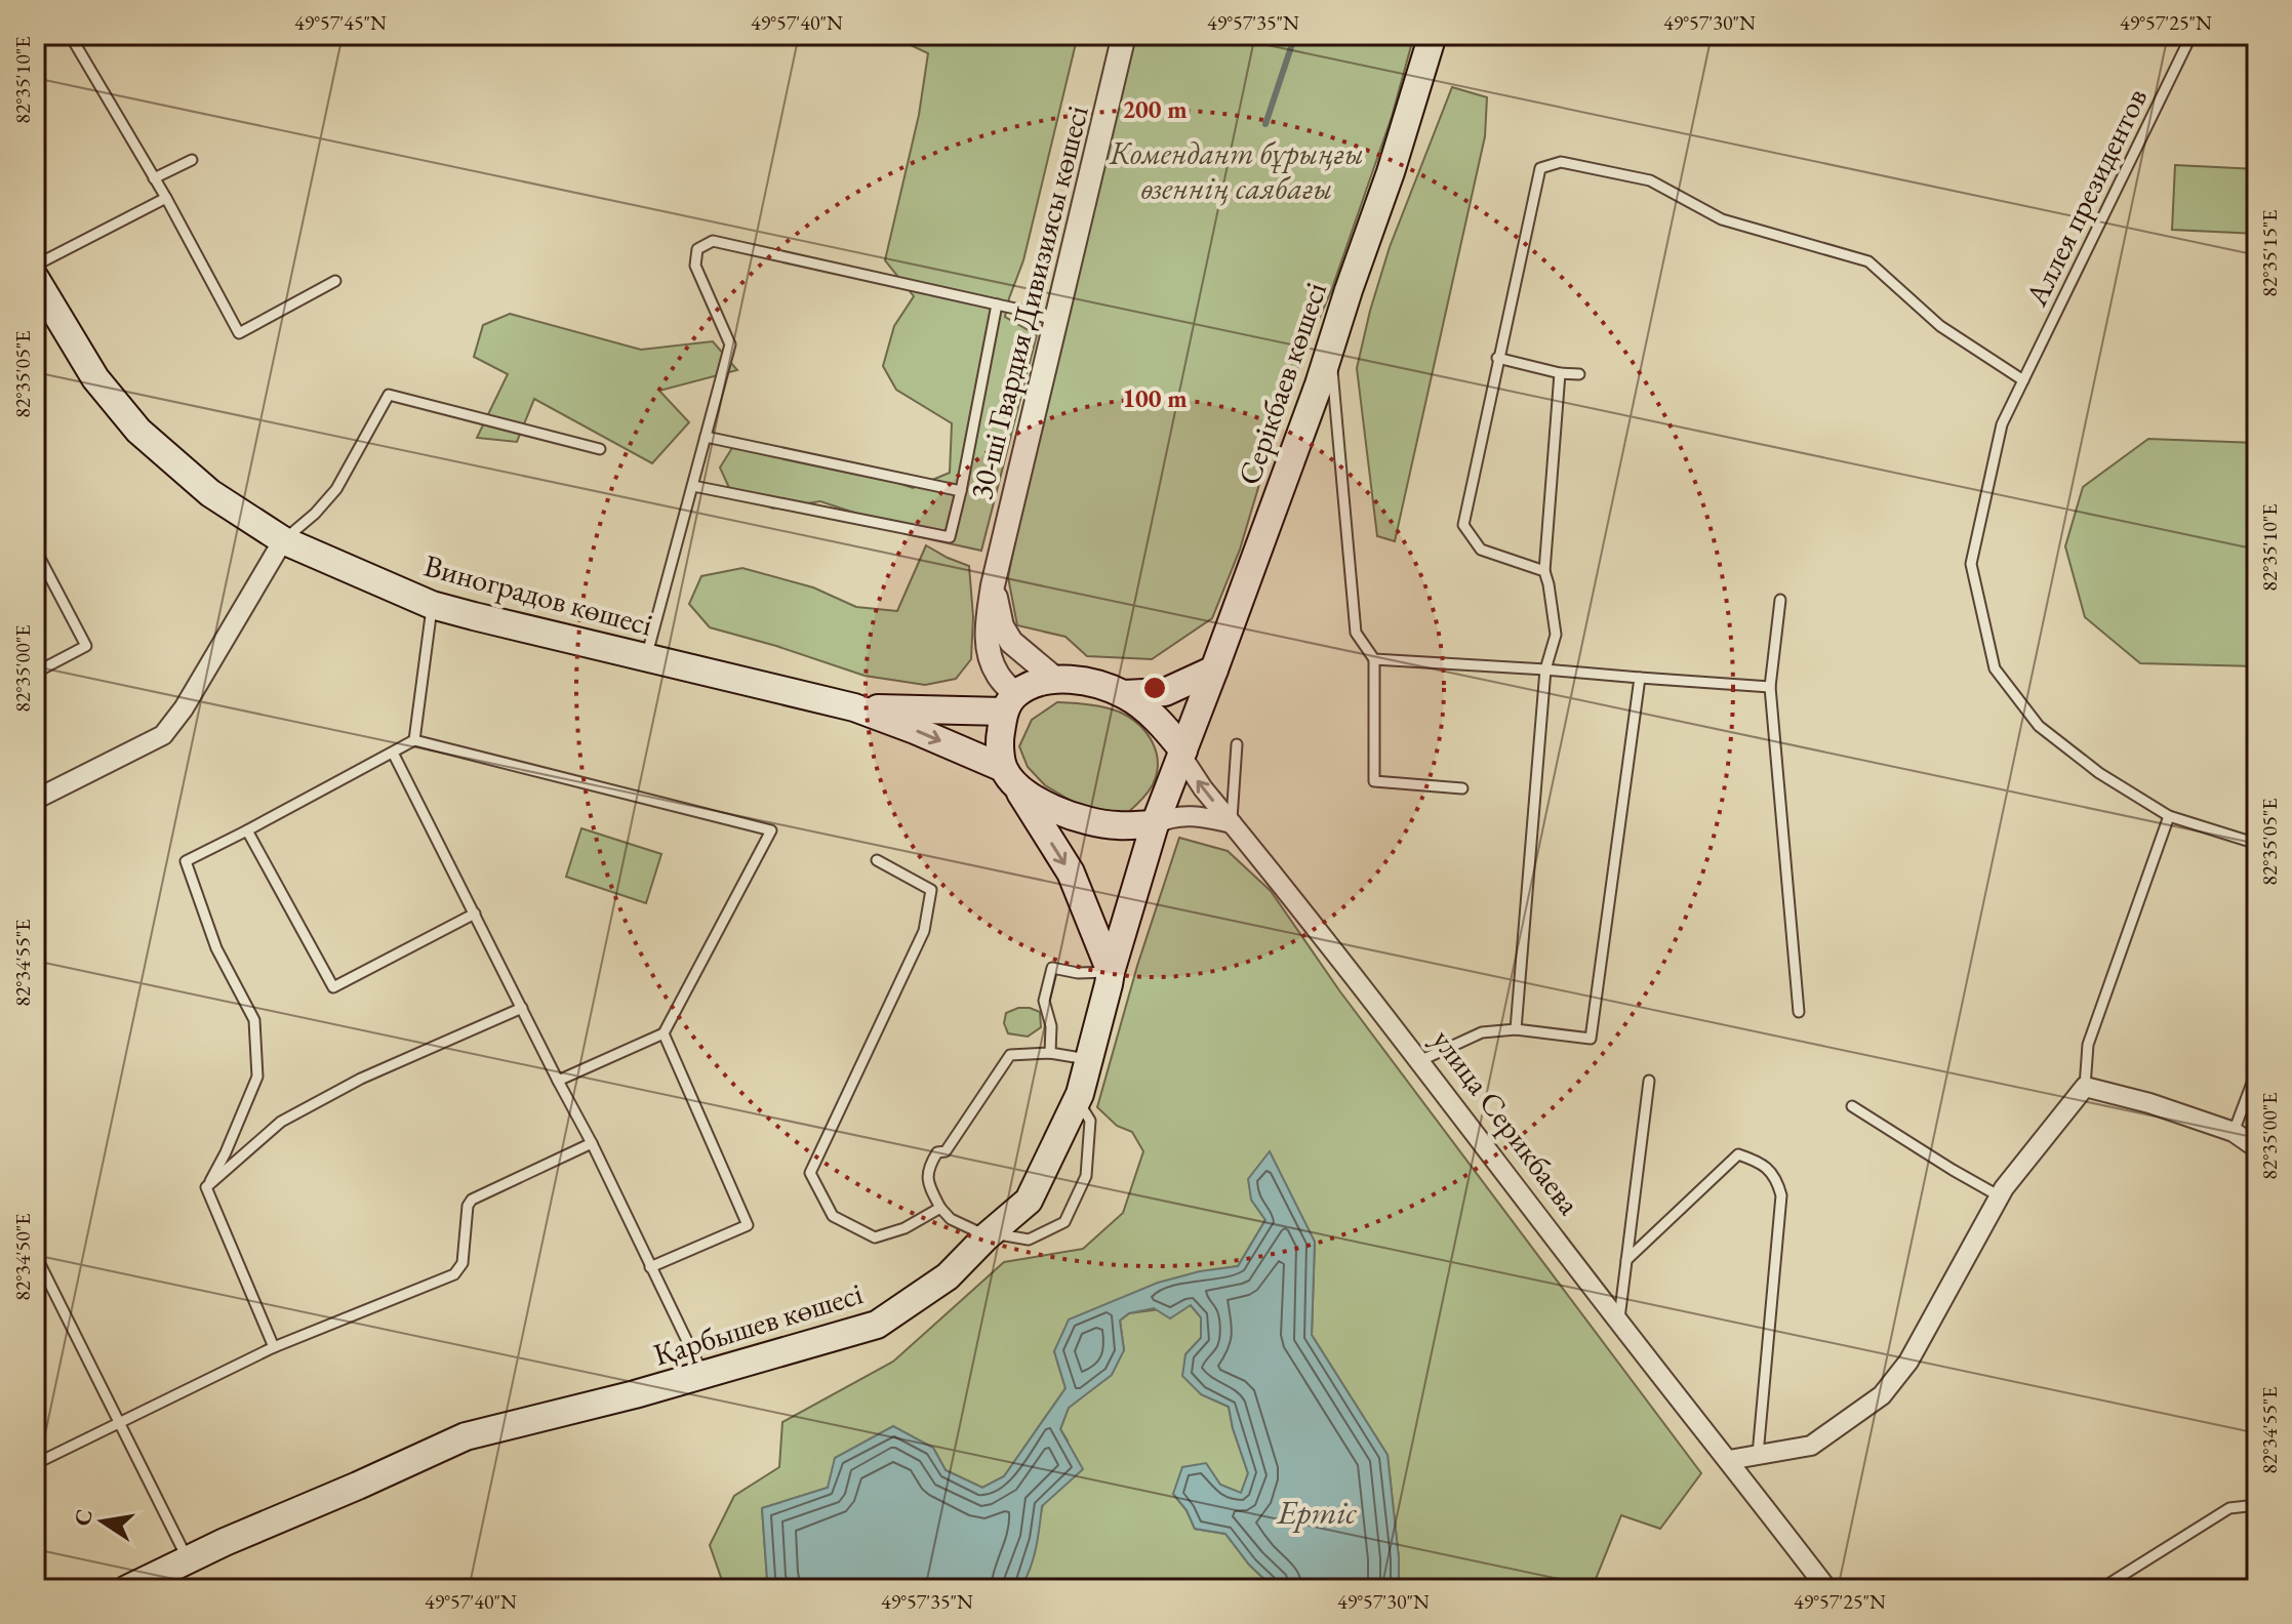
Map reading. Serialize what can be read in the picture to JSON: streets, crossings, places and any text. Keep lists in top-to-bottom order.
{
  "streets": {
    "main road": ["Серікбаев көшесі", "Виноградов көшесі", "Қарбышев көшесі"],
    "street": ["30-ші Гвардия Дивизиясы көшесі", "улица Серикбаева"],
    "lane": ["Аллея президентов"]
  },
  "crossings": [
    ["30-ші Гвардия Дивизиясы көшесі", "Серікбаев көшесі"],
    ["30-ші Гвардия Дивизиясы көшесі", "улица Серикбаева"],
    ["30-ші Гвардия Дивизиясы көшесі", "Қарбышев көшесі"],
    ["Серікбаев көшесі", "улица Серикбаева"],
    ["Серікбаев көшесі", "Қарбышев көшесі"],
    ["улица Серикбаева", "Қарбышев көшесі"]
  ],
  "water": ["Ертіс"],
  "parks": ["Комендант бұрыңғы өзеннің саябағы"],
  "north": "left",
  "coordinates": [
    "49°57'45\"N",
    "49°57'40\"N",
    "49°57'35\"N",
    "49°57'30\"N",
    "49°57'25\"N",
    "82°35'10\"E",
    "82°35'15\"E",
    "82°35'05\"E",
    "82°35'00\"E",
    "82°34'55\"E",
    "82°34'50\"E"
  ],
  "rings": ["200 m", "100 m"]
}
